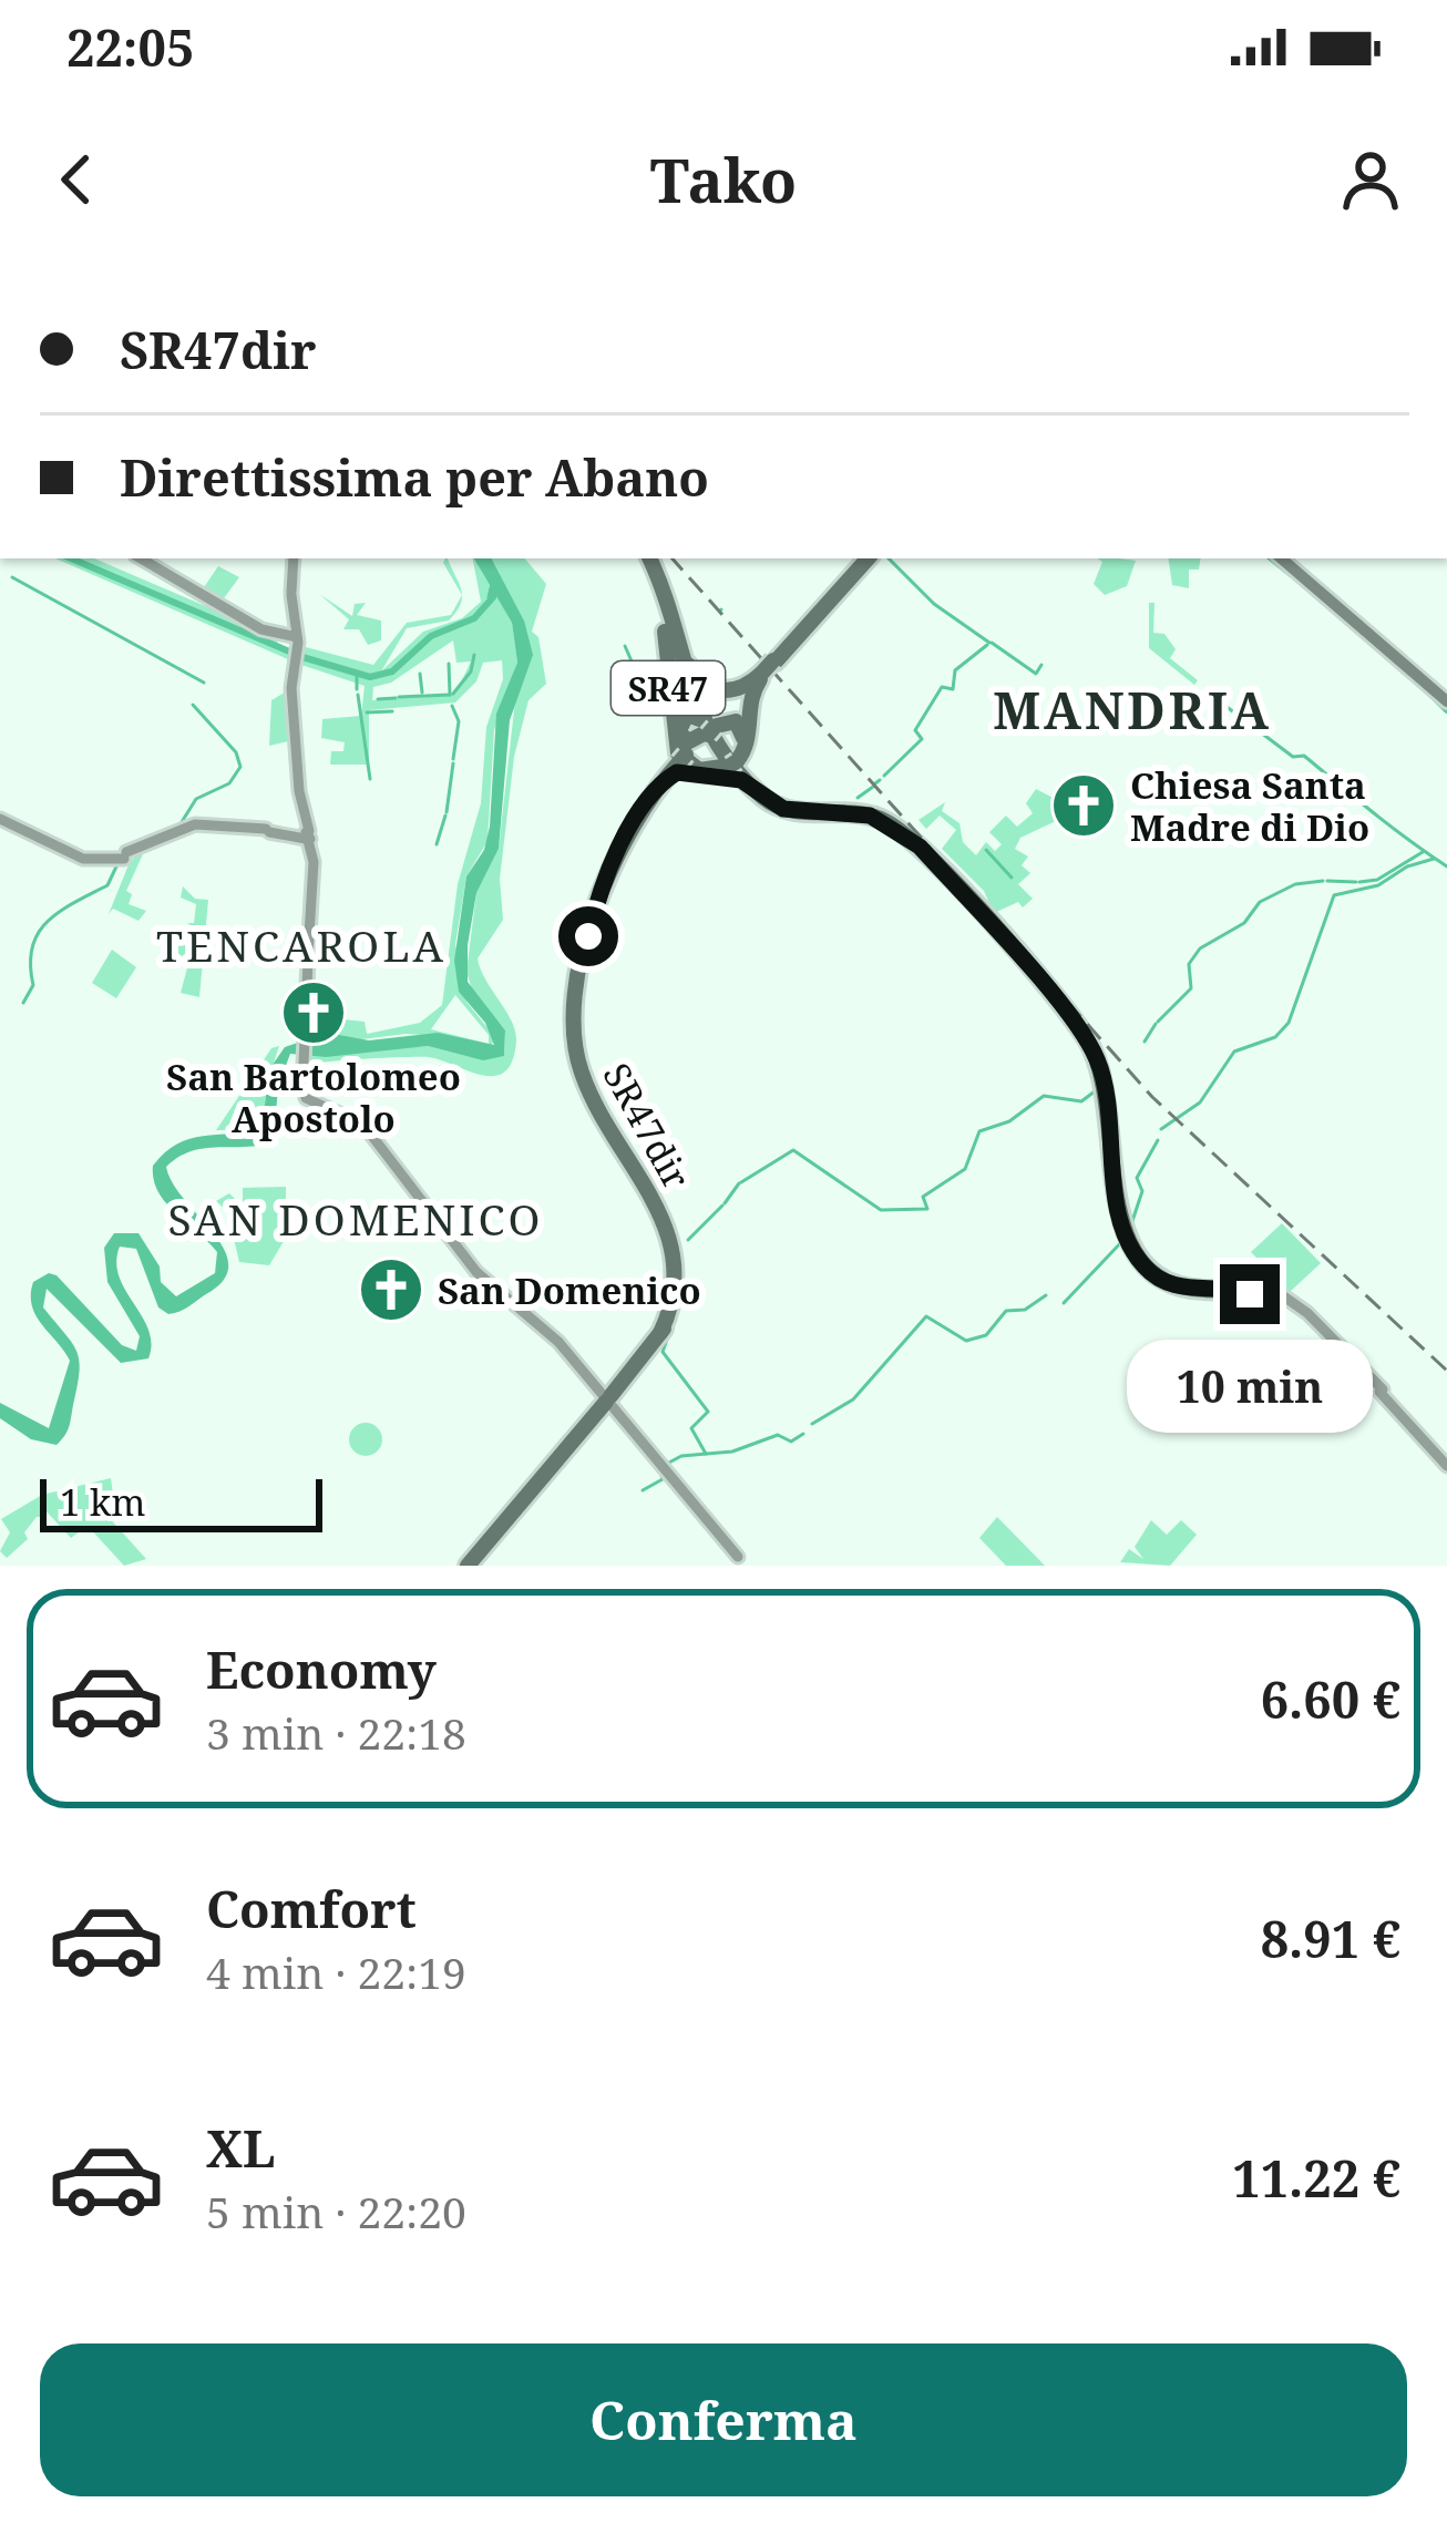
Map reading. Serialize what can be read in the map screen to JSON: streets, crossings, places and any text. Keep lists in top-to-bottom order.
{
  "streets": {
    "highway": ["SR47", "SR47dir"]
  },
  "crossings": [
    ["SR47", "SR47dir"]
  ],
  "districts": ["MANDRIA", "TENCAROLA", "SAN DOMENICO"],
  "places": {
    "church": ["Chiesa Santa Madre di Dio", "San Bartolomeo Apostolo", "San Domenico"]
  },
  "scale_bar": "1 km",
  "page": {
    "status": "22:05",
    "header": "Tako",
    "banner": ["SR47dir", "Direttissima per Abano"],
    "bubble": "10 min",
    "scale": "1 km",
    "list": [
      {
        "name": "Economy",
        "note": "3 min · 22:18",
        "value": "6.60 €"
      },
      {
        "name": "Comfort",
        "note": "4 min · 22:19",
        "value": "8.91 €"
      },
      {
        "name": "XL",
        "note": "5 min · 22:20",
        "value": "11.22 €"
      }
    ],
    "buttons": "Conferma"
  }
}
